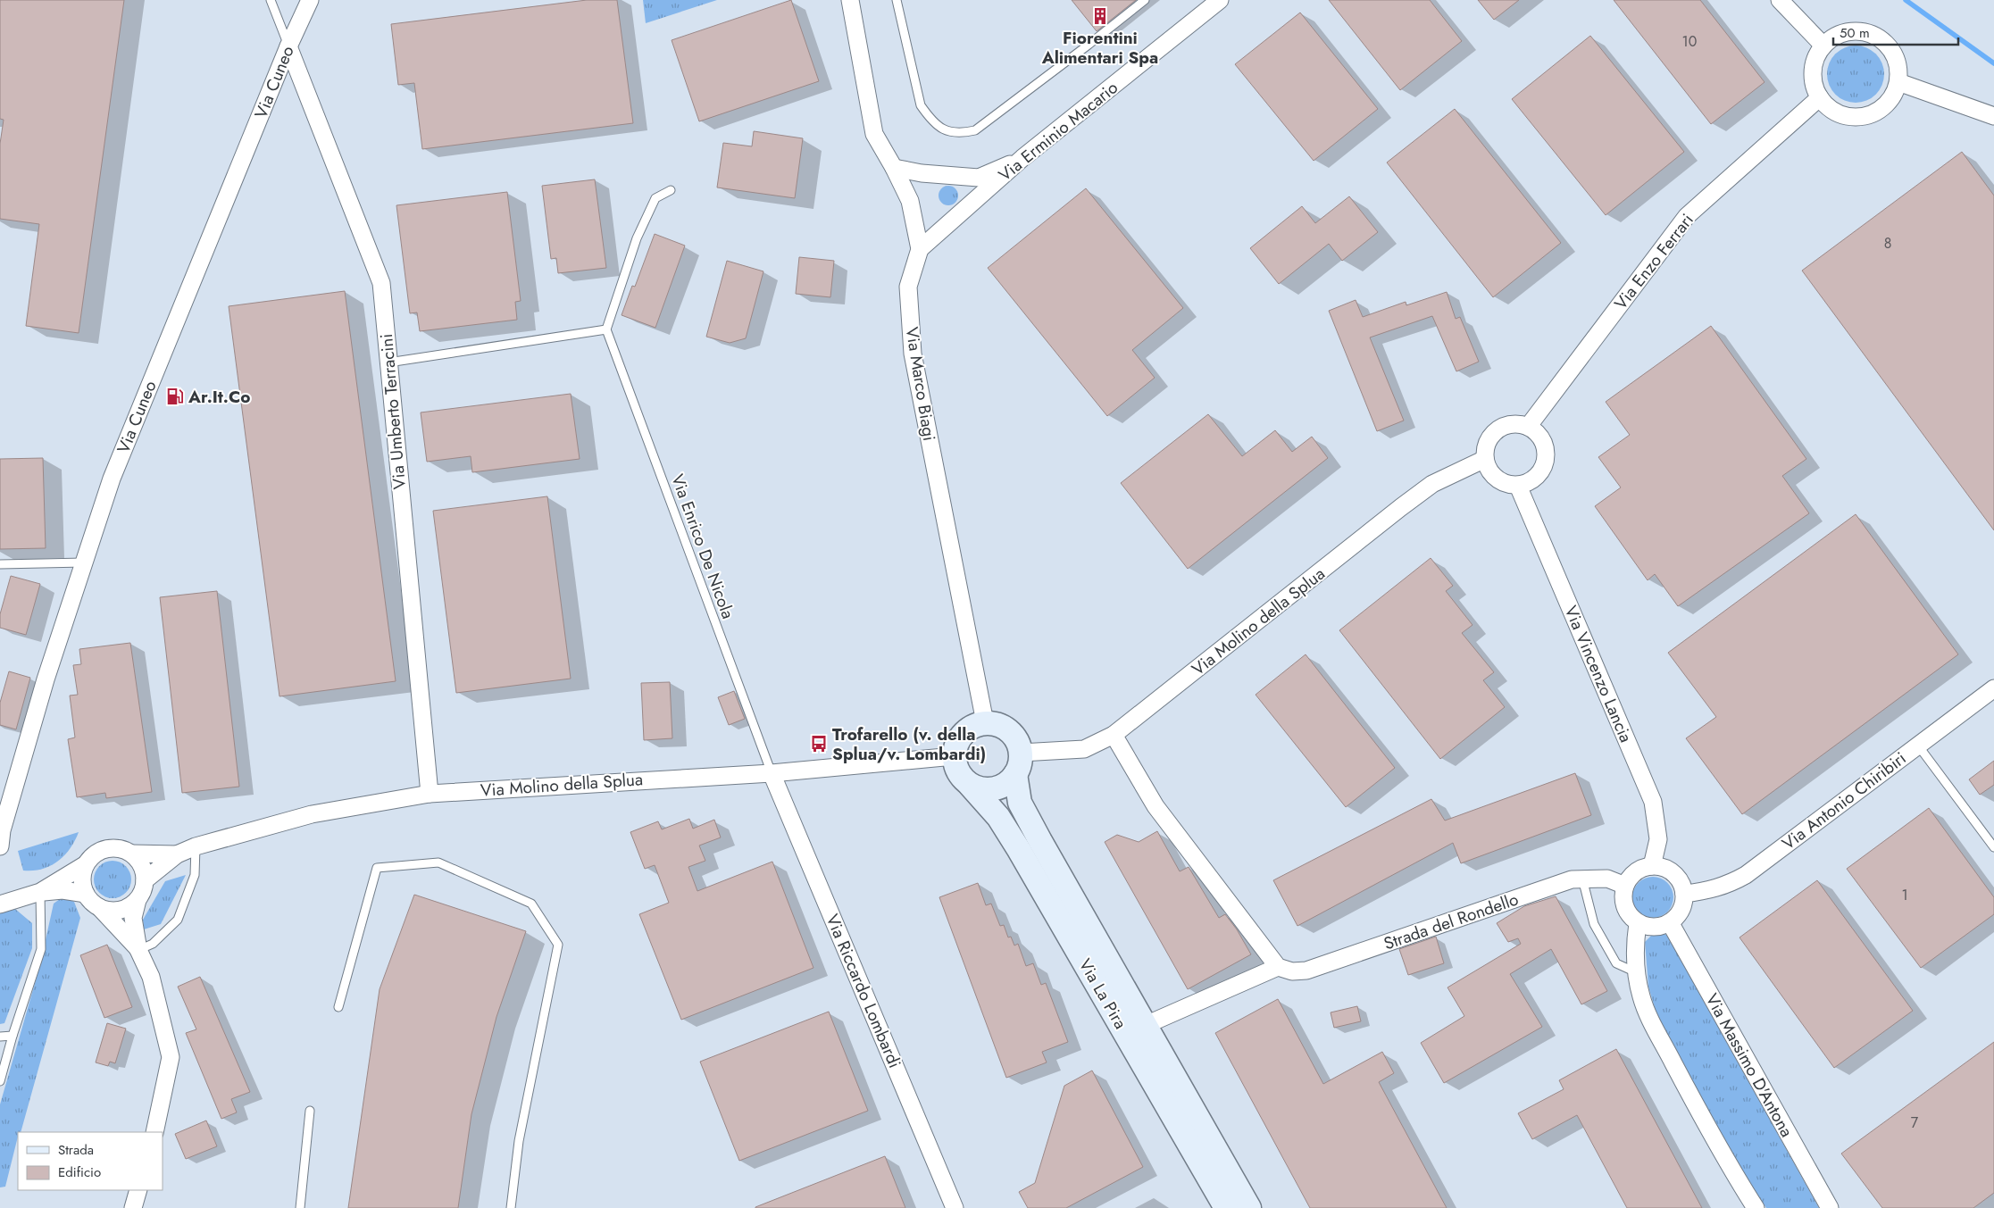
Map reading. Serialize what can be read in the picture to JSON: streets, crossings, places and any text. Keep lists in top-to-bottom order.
{
  "streets": {
    "street": [
      "Via Cuneo",
      "Via Erminio Macario",
      "Via Enzo Ferrari",
      "Via Marco Biagi",
      "Via Umberto Terracini",
      "Via Molino della Splua",
      "Via Vincenzo Lancia",
      "Via Antonio Chiribiri",
      "Strada del Rondello",
      "Via Riccardo Lombardi",
      "Via La Pira",
      "Via Massimo D'Antona"
    ],
    "lane": ["Via Enrico De Nicola"]
  },
  "crossings": [
    ["Via Cuneo", "Via Umberto Terracini"],
    ["Via Erminio Macario", "Via Marco Biagi"],
    ["Via Enzo Ferrari", "Via Molino della Splua"],
    ["Via Enzo Ferrari", "Via Vincenzo Lancia"],
    ["Via Marco Biagi", "Via Molino della Splua"],
    ["Via Marco Biagi", "Via La Pira"],
    ["Via Umberto Terracini", "Via Molino della Splua"],
    ["Via Enrico De Nicola", "Via Molino della Splua"],
    ["Via Enrico De Nicola", "Via Riccardo Lombardi"],
    ["Via Molino della Splua", "Via Vincenzo Lancia"],
    ["Via Molino della Splua", "Via Riccardo Lombardi"],
    ["Via Molino della Splua", "Via La Pira"],
    ["Via Vincenzo Lancia", "Via Antonio Chiribiri"],
    ["Via Vincenzo Lancia", "Strada del Rondello"],
    ["Via Vincenzo Lancia", "Via Massimo D'Antona"],
    ["Via Antonio Chiribiri", "Strada del Rondello"],
    ["Via Antonio Chiribiri", "Via Massimo D'Antona"],
    ["Strada del Rondello", "Via Massimo D'Antona"]
  ],
  "places": {
    "building": ["Fiorentini Alimentari Spa"],
    "fuel station": ["Ar.It.Co"],
    "bus stop": ["Trofarello (v. della Splua/v. Lombardi)"]
  },
  "house_numbers": [
    "10",
    "8",
    "1",
    "7"
  ],
  "legend": ["Strada", "Edificio"],
  "scale_bar": "50 m"
}
